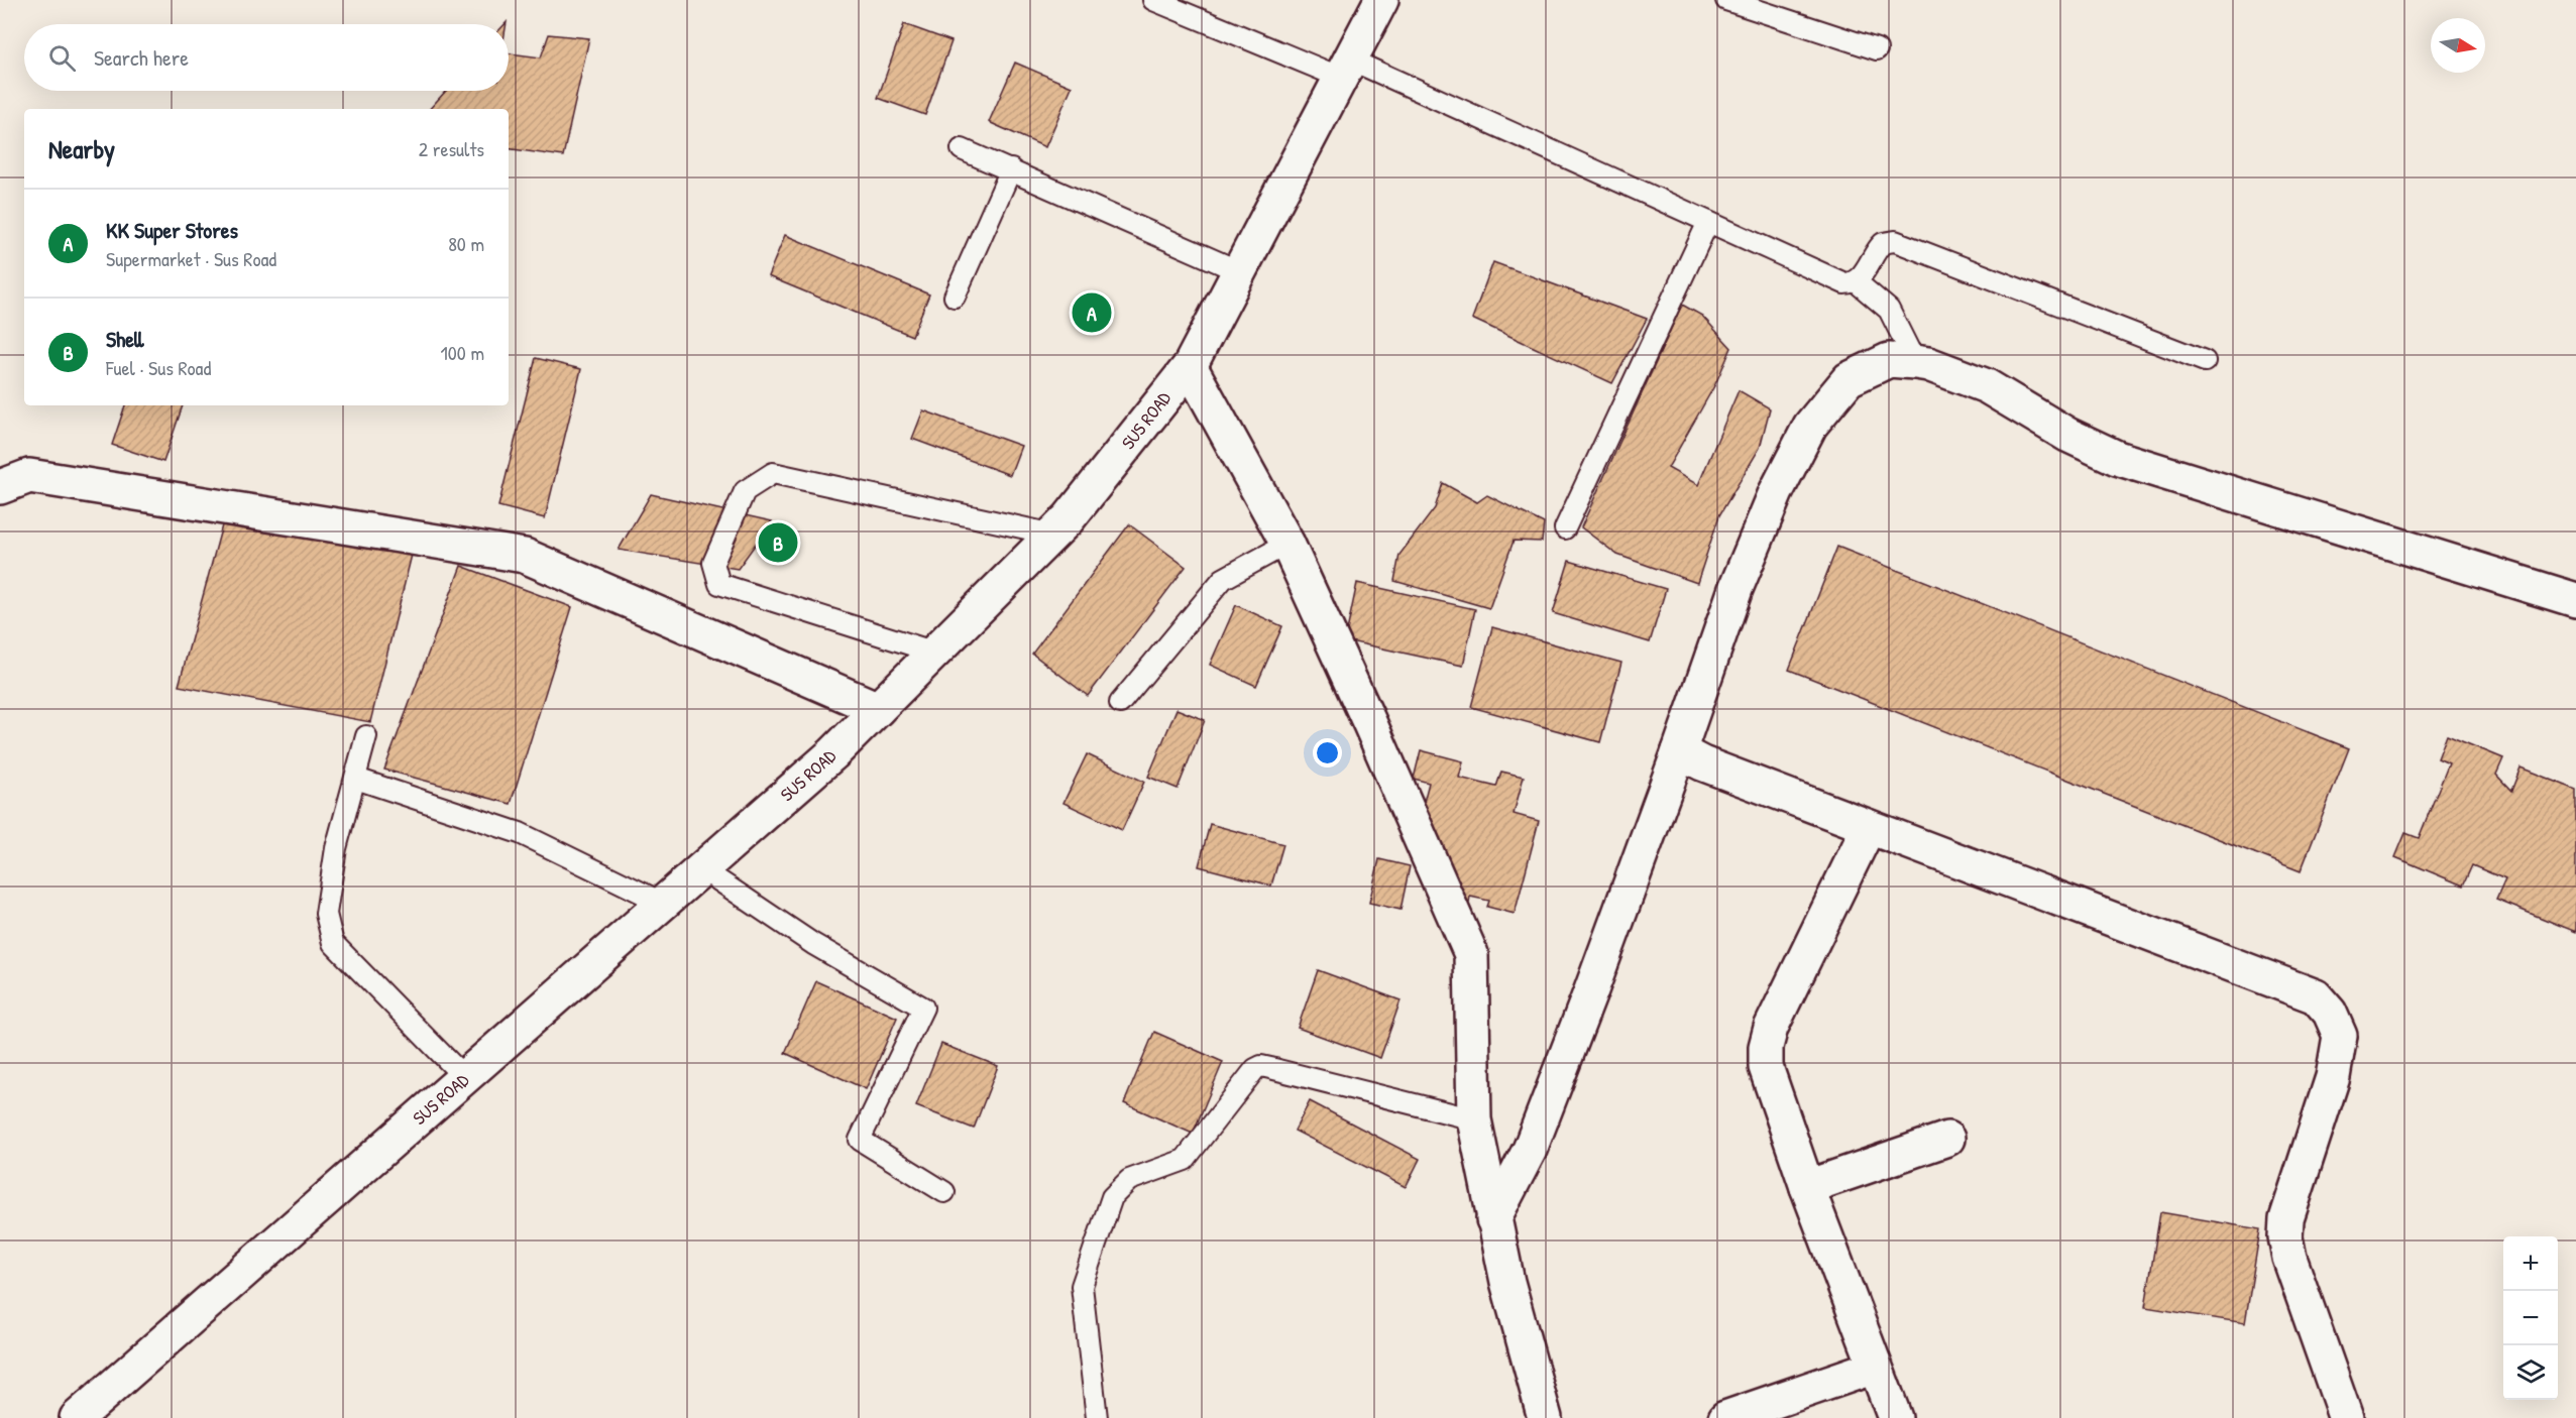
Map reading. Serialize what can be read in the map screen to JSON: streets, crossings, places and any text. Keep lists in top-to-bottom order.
{
  "streets": {
    "street": ["SUS ROAD"]
  },
  "north": "right",
  "page": {
    "search": "Search here",
    "heading": ["Nearby", "2 results"],
    "list": [
      {
        "mark": "A",
        "name": "KK Super Stores",
        "note": "Supermarket · Sus Road",
        "value": "80 m"
      },
      {
        "mark": "B",
        "name": "Shell",
        "note": "Fuel · Sus Road",
        "value": "100 m"
      }
    ],
    "pins": ["A", "B"],
    "map_buttons": ["+", "−"]
  }
}
